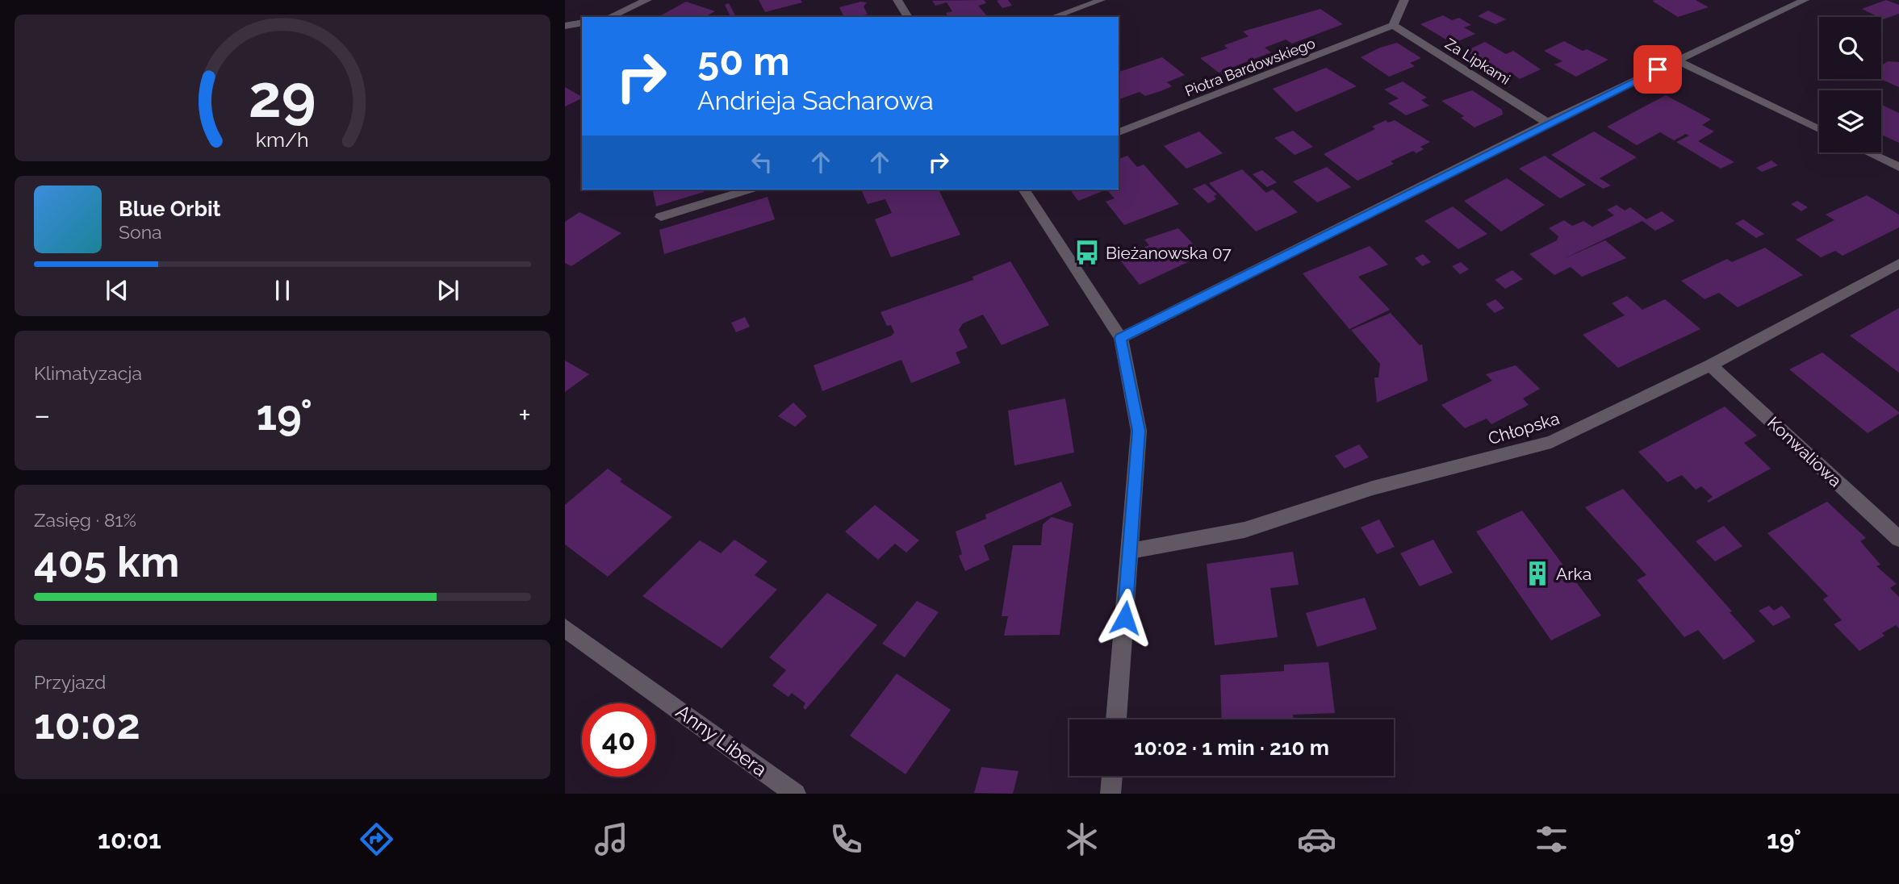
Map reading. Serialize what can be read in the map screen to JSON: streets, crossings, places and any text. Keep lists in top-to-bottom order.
{
  "streets": {
    "street": [
      "Za Lipkami",
      "Piotra Bardowskiego",
      "Chłopska",
      "Konwaliowa",
      "Anny Libera"
    ]
  },
  "crossings": [
    ["Za Lipkami", "Piotra Bardowskiego"],
    ["Chłopska", "Konwaliowa"]
  ],
  "places": {
    "bus stop": ["Bieżanowska 07"],
    "building": ["Arka"]
  },
  "page": {
    "turn": ["50 m", "Andrieja Sacharowa"],
    "song": ["Blue Orbit", "Sona"],
    "tile": [
      "Klimatyzacja",
      ["Zasięg · 81%", "405 km"],
      ["Przyjazd", "10:02"]
    ],
    "heat": ["−", "19°", "+"],
    "limit": "40",
    "trip": "10:02 · 1 min · 210 m",
    "tabs": ["10:01", "19°"],
    "gauge": ["29", "km/h"]
  }
}
